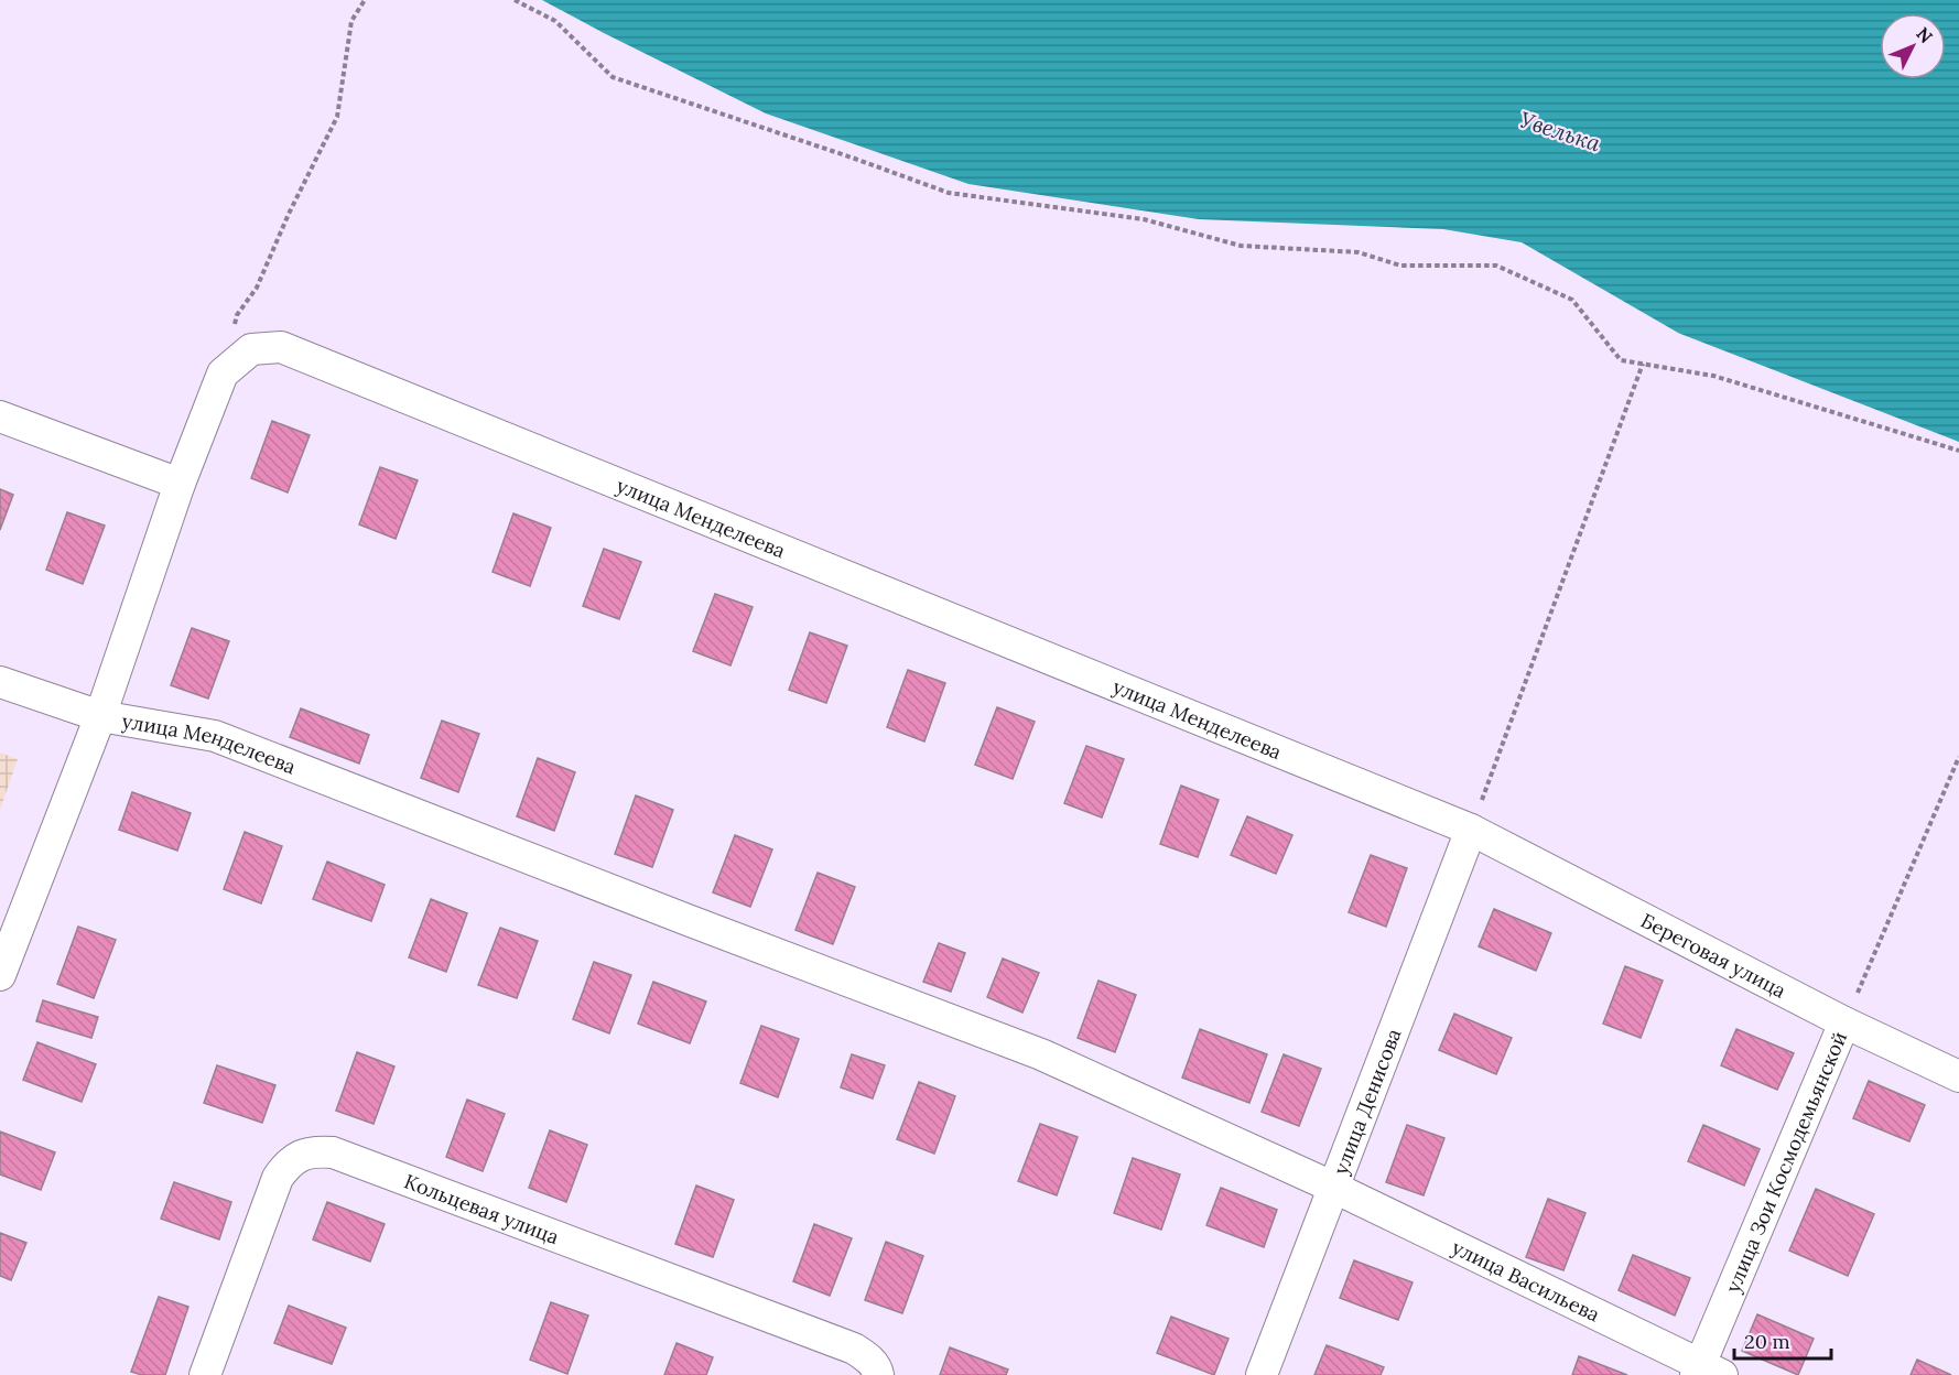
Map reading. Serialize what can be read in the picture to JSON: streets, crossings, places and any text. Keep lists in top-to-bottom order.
{
  "streets": {
    "street": [
      "улица Менделеева",
      "Береговая улица",
      "улица Денисова",
      "улица Зои Космодемьянской",
      "Кольцевая улица",
      "улица Васильева"
    ]
  },
  "crossings": [
    ["улица Менделеева", "Береговая улица"],
    ["улица Менделеева", "улица Денисова"],
    ["улица Менделеева", "улица Васильева"],
    ["Береговая улица", "улица Денисова"],
    ["Береговая улица", "улица Зои Космодемьянской"],
    ["улица Денисова", "улица Васильева"],
    ["улица Зои Космодемьянской", "улица Васильева"]
  ],
  "water": ["Увелька"],
  "scale_bar": "20 m",
  "north": "top right"
}
